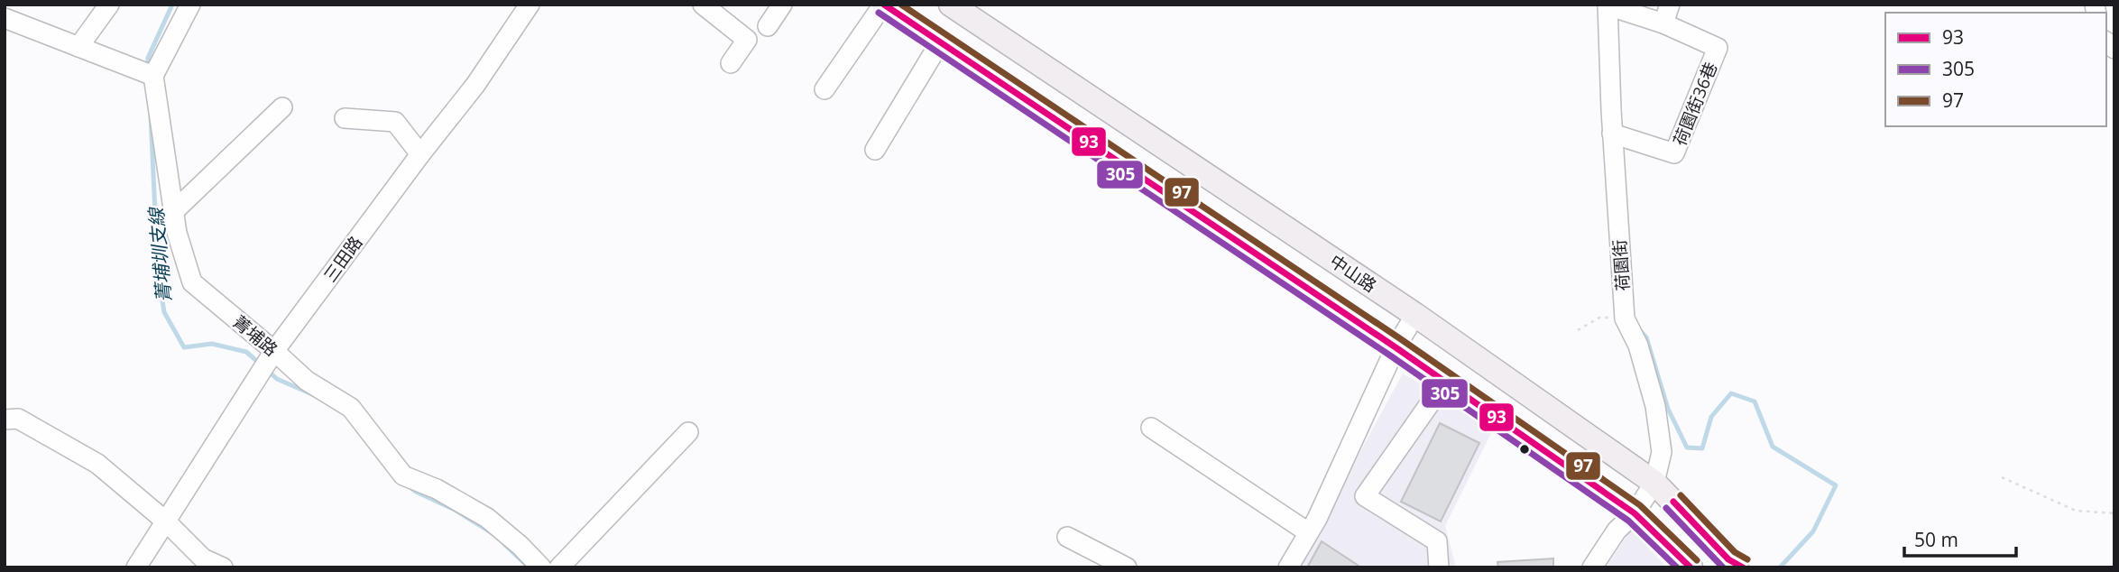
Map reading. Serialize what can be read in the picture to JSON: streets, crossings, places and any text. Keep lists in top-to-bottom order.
{
  "streets": {
    "main road": ["中山路"],
    "street": [
      "荷園街36巷",
      "三田路",
      "荷園街",
      "菁埔路"
    ]
  },
  "crossings": [
    ["荷園街36巷", "荷園街"],
    ["三田路", "菁埔路"],
    ["荷園街", "中山路"]
  ],
  "water": ["菁埔圳支線"],
  "lines": ["transit line 93", "transit line 97", "transit line 305"],
  "legend": ["93", "305", "97"],
  "scale_bar": "50 m"
}
